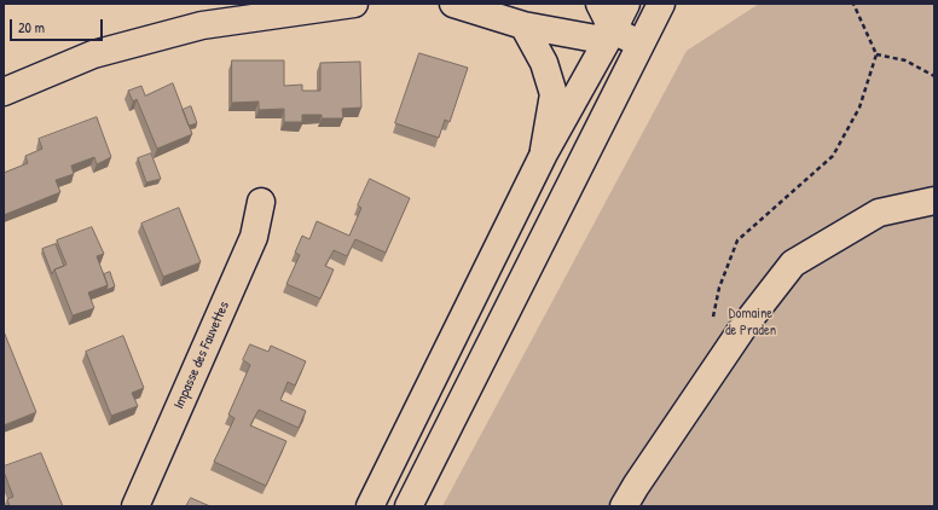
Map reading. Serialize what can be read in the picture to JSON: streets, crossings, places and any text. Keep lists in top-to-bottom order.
{
  "streets": {
    "main road": ["Impasse des Fauvettes"]
  },
  "parks": ["Domaine de Praden"],
  "scale_bar": "20 m"
}
